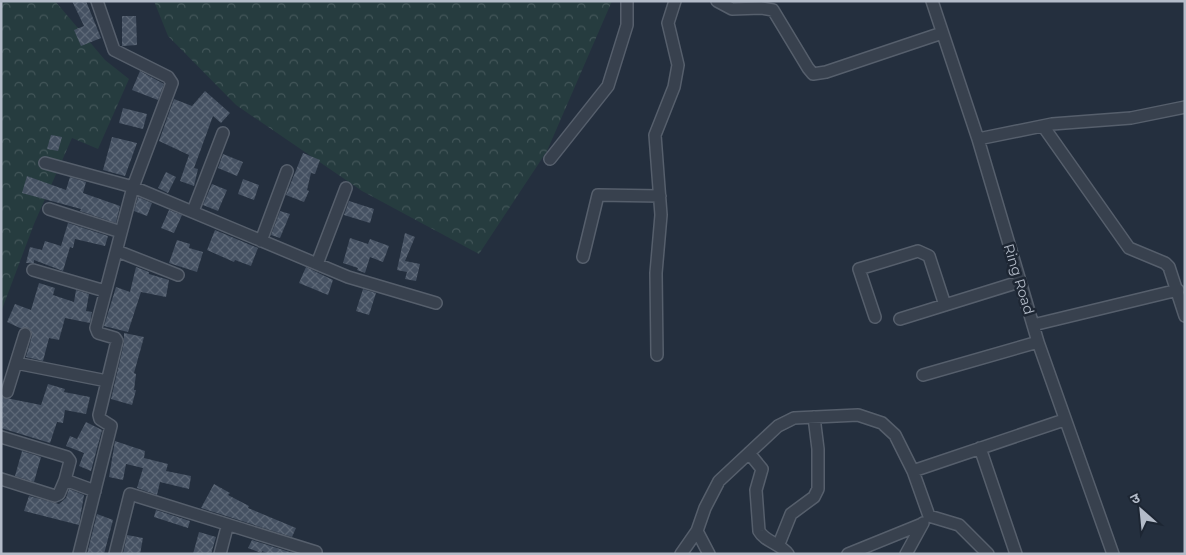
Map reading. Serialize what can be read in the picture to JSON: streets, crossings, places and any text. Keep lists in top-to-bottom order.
{
  "streets": {
    "street": ["Ring Road"]
  },
  "north": "top left"
}
